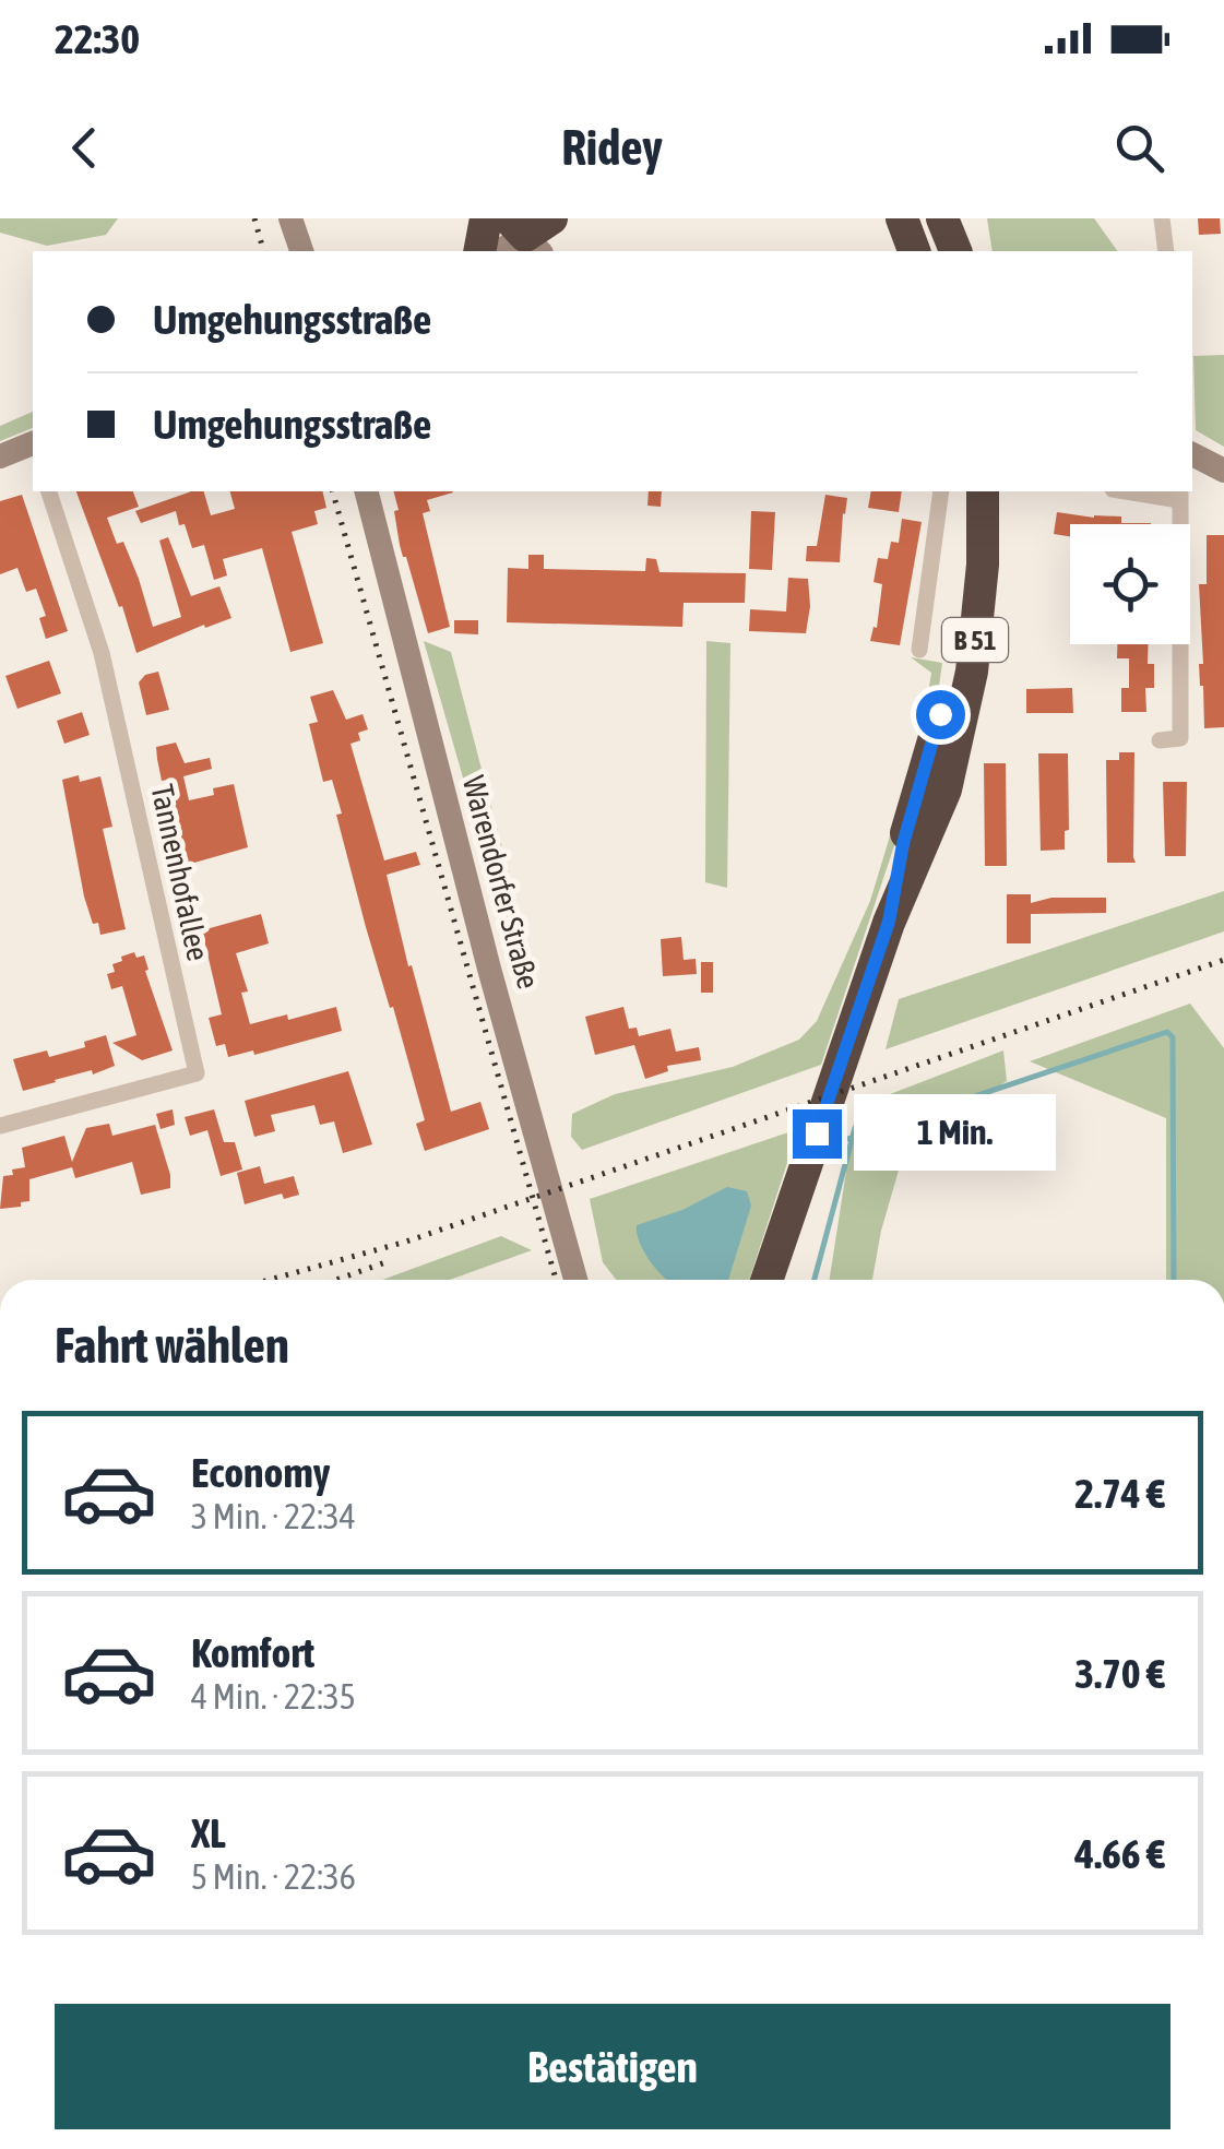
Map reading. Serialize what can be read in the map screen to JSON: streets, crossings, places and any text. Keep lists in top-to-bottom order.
{
  "streets": {
    "highway": ["B 51"],
    "main road": ["Warendorfer Straße"],
    "street": ["Tannenhofallee"]
  },
  "page": {
    "status": "22:30",
    "header": "Ridey",
    "banner": ["Umgehungsstraße", "Umgehungsstraße"],
    "bubble": "1 Min.",
    "heading": "Fahrt wählen",
    "list": [
      {
        "name": "Economy",
        "note": "3 Min. · 22:34",
        "value": "2.74 €"
      },
      {
        "name": "Komfort",
        "note": "4 Min. · 22:35",
        "value": "3.70 €"
      },
      {
        "name": "XL",
        "note": "5 Min. · 22:36",
        "value": "4.66 €"
      }
    ],
    "buttons": "Bestätigen"
  }
}
